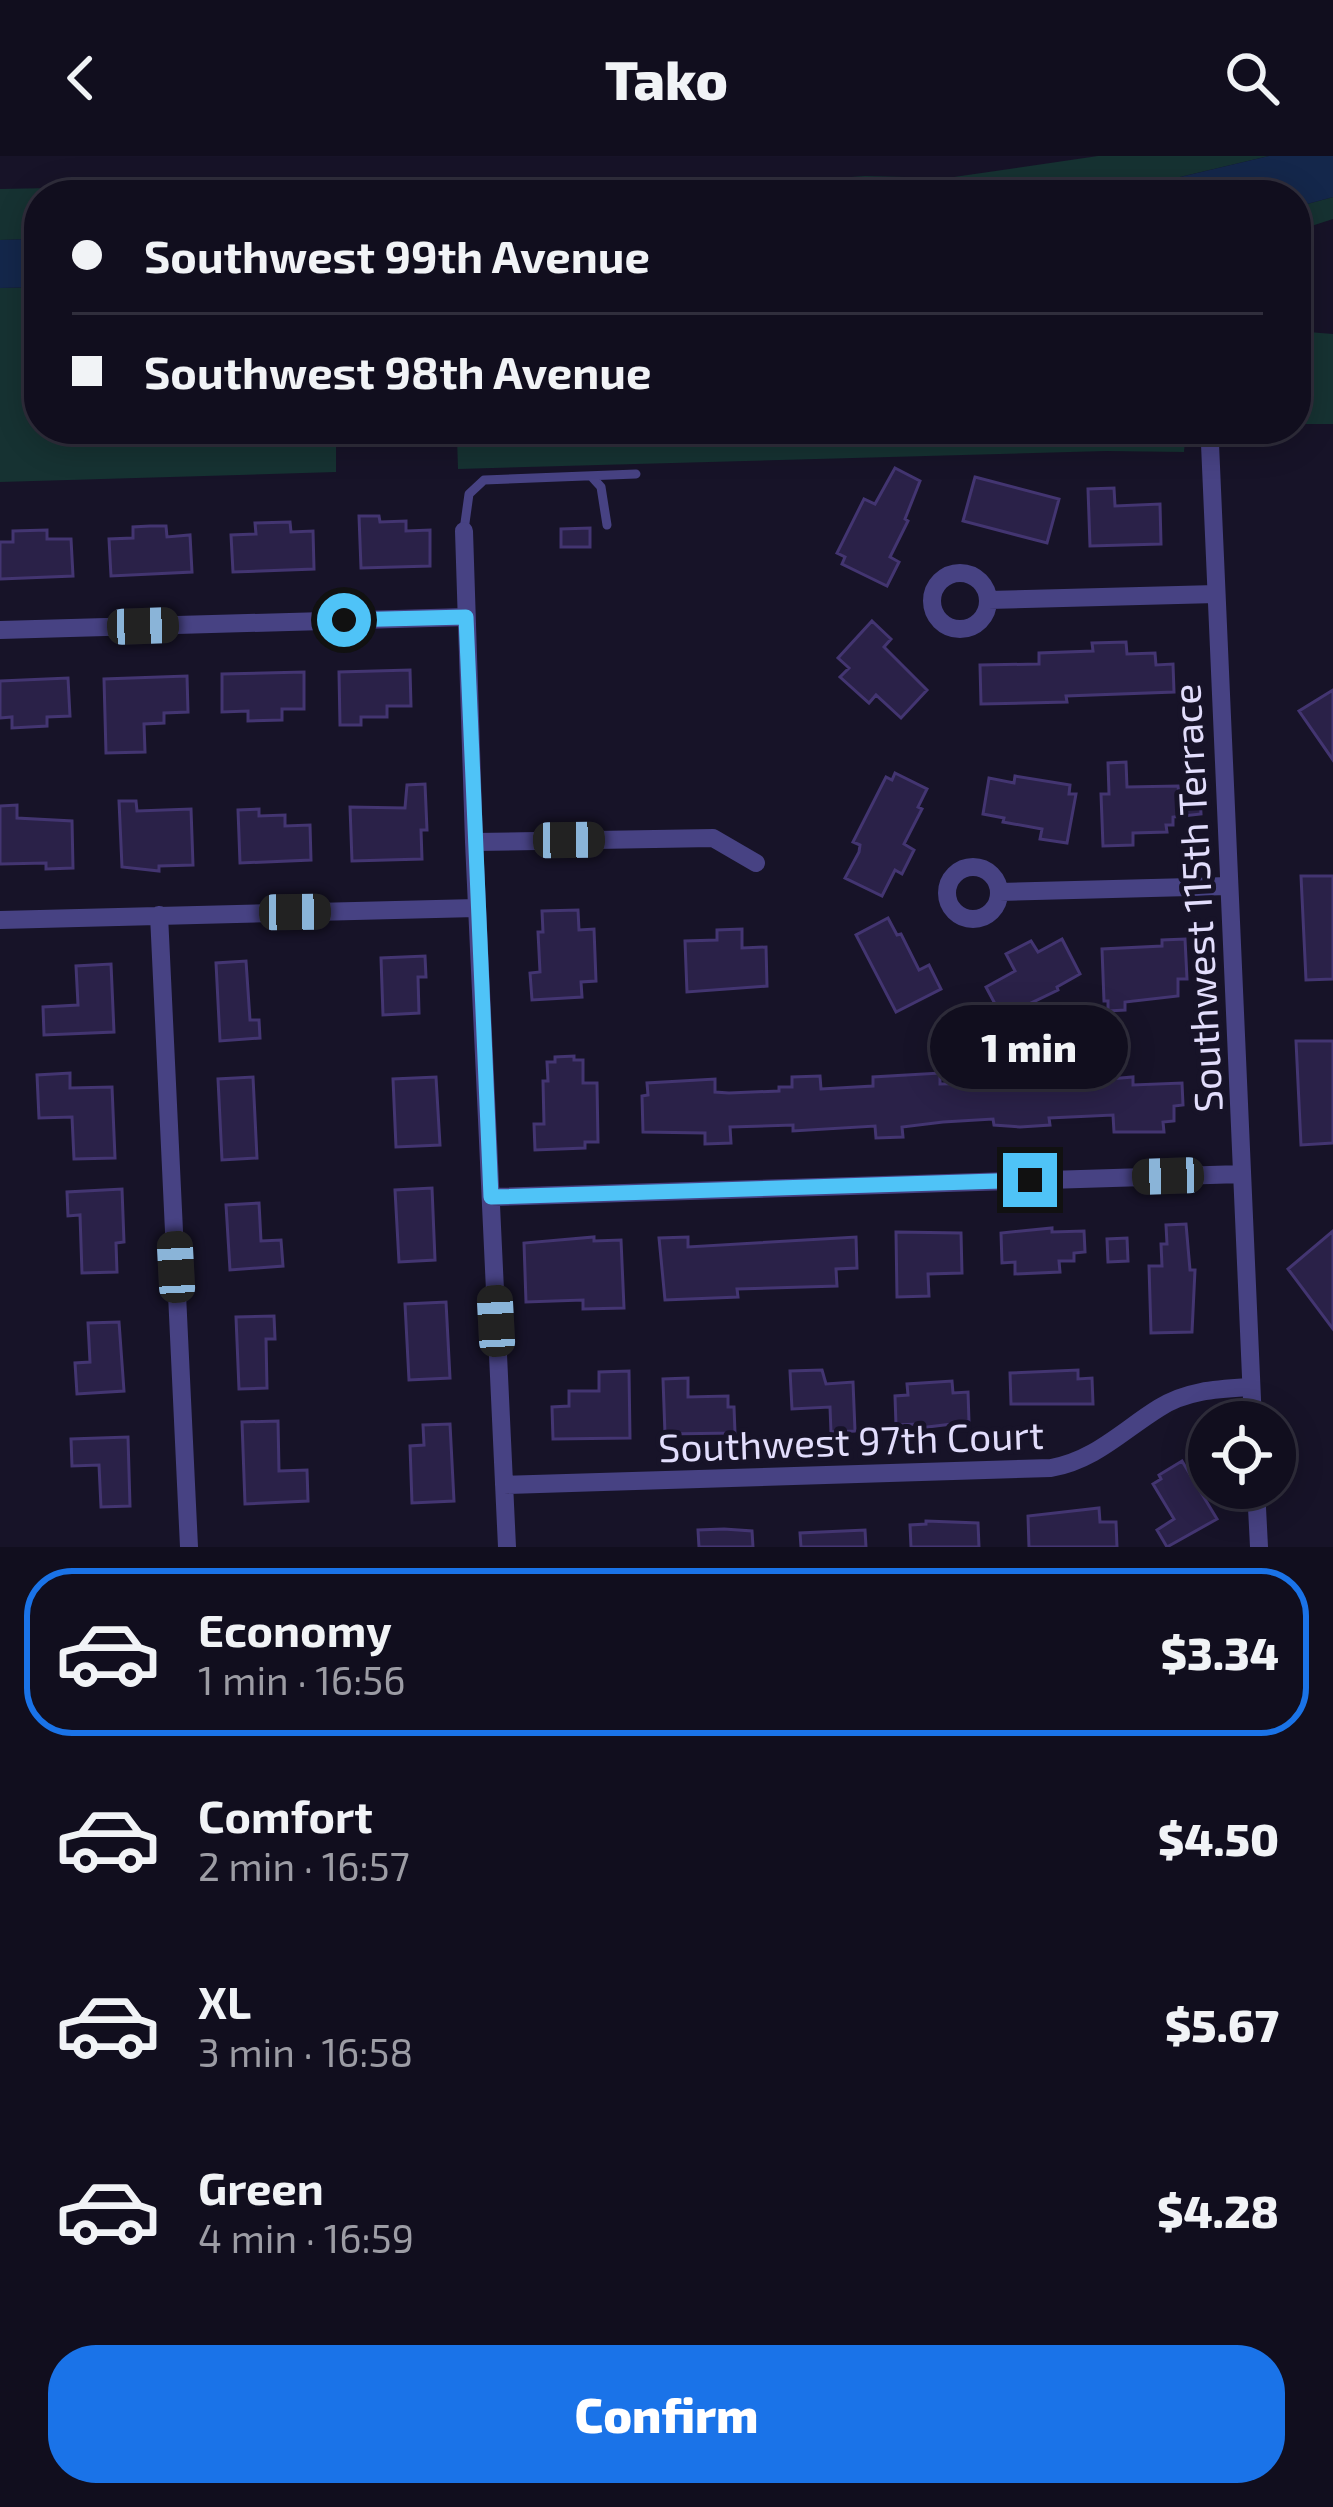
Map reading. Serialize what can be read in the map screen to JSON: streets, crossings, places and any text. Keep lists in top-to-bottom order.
{
  "streets": {
    "street": ["Southwest 115th Terrace", "Southwest 97th Court"]
  },
  "crossings": [
    ["Southwest 115th Terrace", "Southwest 97th Court"]
  ],
  "page": {
    "header": "Tako",
    "banner": ["Southwest 99th Avenue", "Southwest 98th Avenue"],
    "bubble": "1 min",
    "list": [
      {
        "name": "Economy",
        "note": "1 min · 16:56",
        "value": "$3.34"
      },
      {
        "name": "Comfort",
        "note": "2 min · 16:57",
        "value": "$4.50"
      },
      {
        "name": "XL",
        "note": "3 min · 16:58",
        "value": "$5.67"
      },
      {
        "name": "Green",
        "note": "4 min · 16:59",
        "value": "$4.28"
      }
    ],
    "buttons": "Confirm"
  }
}
